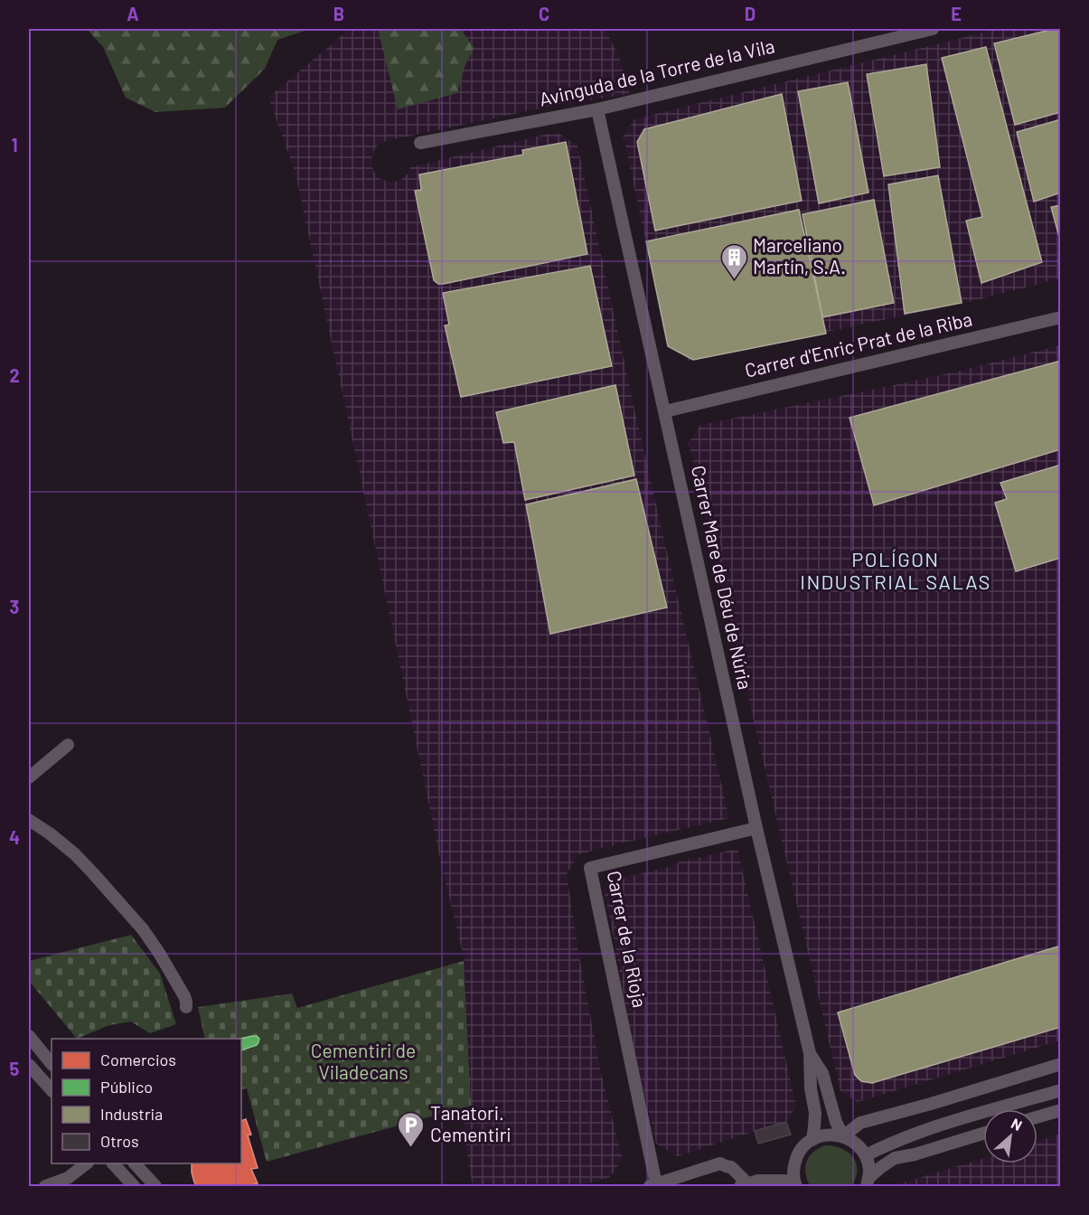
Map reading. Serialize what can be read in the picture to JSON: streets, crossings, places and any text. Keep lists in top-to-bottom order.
{
  "streets": {
    "street": [
      "Avinguda de la Torre de la Vila",
      "Carrer d'Enric Prat de la Riba",
      "Carrer Mare de Déu de Núria",
      "Carrer de la Rioja"
    ]
  },
  "crossings": [
    ["Avinguda de la Torre de la Vila", "Carrer Mare de Déu de Núria"],
    ["Carrer d'Enric Prat de la Riba", "Carrer Mare de Déu de Núria"],
    ["Carrer Mare de Déu de Núria", "Carrer de la Rioja"]
  ],
  "districts": ["POLÍGON INDUSTRIAL SALAS"],
  "parks": ["Cementiri de Viladecans"],
  "places": {
    "building": ["Marceliano Martín, S.A."],
    "parking": ["Tanatori. Cementiri"]
  },
  "legend": [
    "Comercios",
    "Público",
    "Industria",
    "Otros"
  ],
  "north": "top right",
  "grid": {
    "columns": [
      "A",
      "B",
      "C",
      "D",
      "E"
    ],
    "rows": [
      "1",
      "2",
      "3",
      "4",
      "5"
    ]
  }
}
